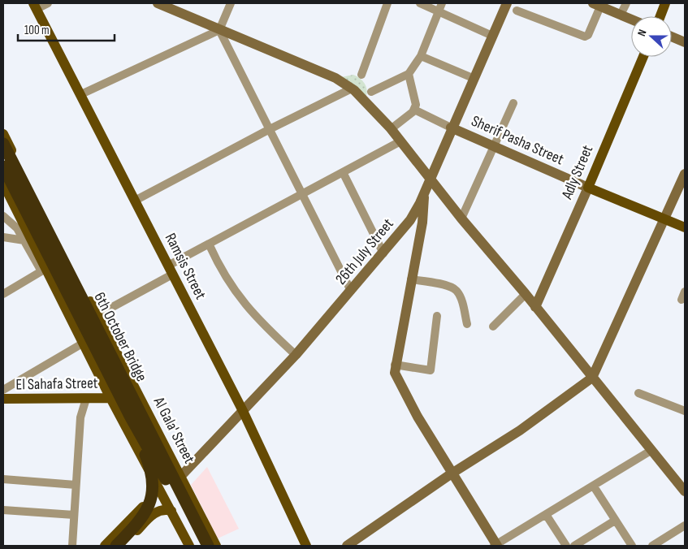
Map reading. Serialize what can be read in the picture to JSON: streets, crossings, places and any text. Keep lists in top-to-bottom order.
{
  "streets": {
    "highway": ["6th October Bridge"],
    "main road": [
      "Sherif Pasha Street",
      "Adly Street",
      "Ramsis Street",
      "El Sahafa Street",
      "Al Gala' Street"
    ],
    "street": ["26th July Street"]
  },
  "crossings": [
    ["Sherif Pasha Street", "Adly Street"],
    ["Sherif Pasha Street", "26th July Street"],
    ["26th July Street", "Ramsis Street"],
    ["26th July Street", "Al Gala' Street"]
  ],
  "scale_bar": "100 m",
  "north": "left"
}
